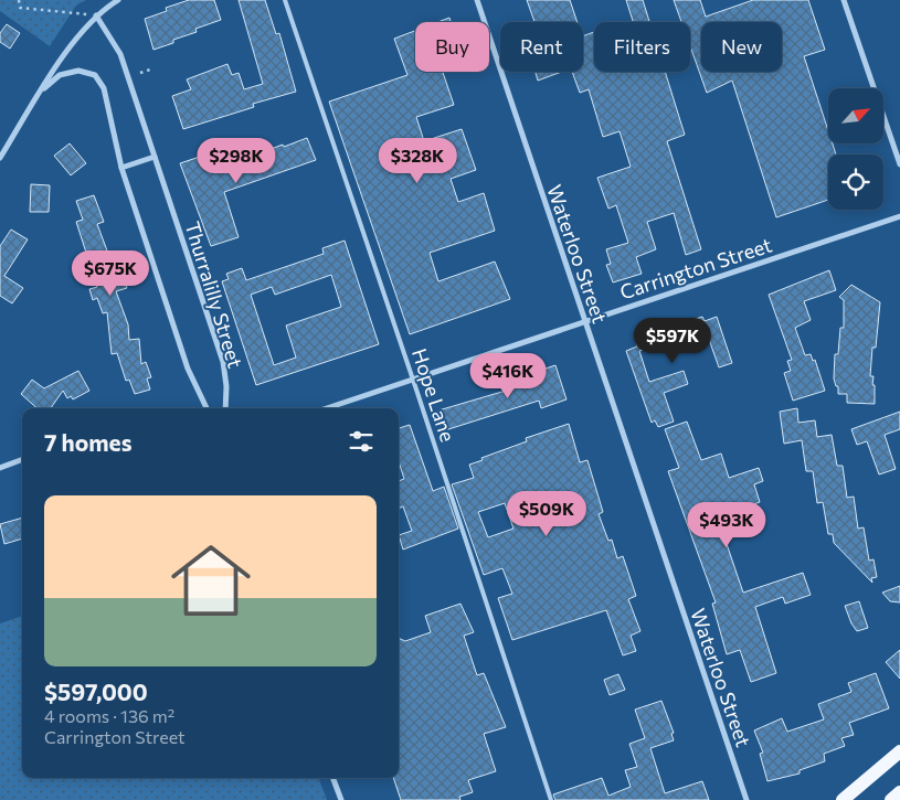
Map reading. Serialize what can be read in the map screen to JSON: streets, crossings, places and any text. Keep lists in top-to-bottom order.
{
  "streets": {
    "street": ["Waterloo Street", "Carrington Street", "Thurralilly Street"],
    "lane": ["Hope Lane"]
  },
  "crossings": [
    ["Waterloo Street", "Carrington Street"],
    ["Carrington Street", "Hope Lane"]
  ],
  "north": "top right",
  "page": {
    "chip": [
      "Buy",
      "Rent",
      "Filters",
      "New"
    ],
    "price": [
      "$298K",
      "$328K",
      "$675K",
      "$597K",
      "$416K",
      "$509K",
      "$493K"
    ],
    "heading": "7 homes",
    "list": [
      {
        "name": "$597,000",
        "note": "4 rooms · 136 m² · Carrington Street"
      }
    ]
  }
}
